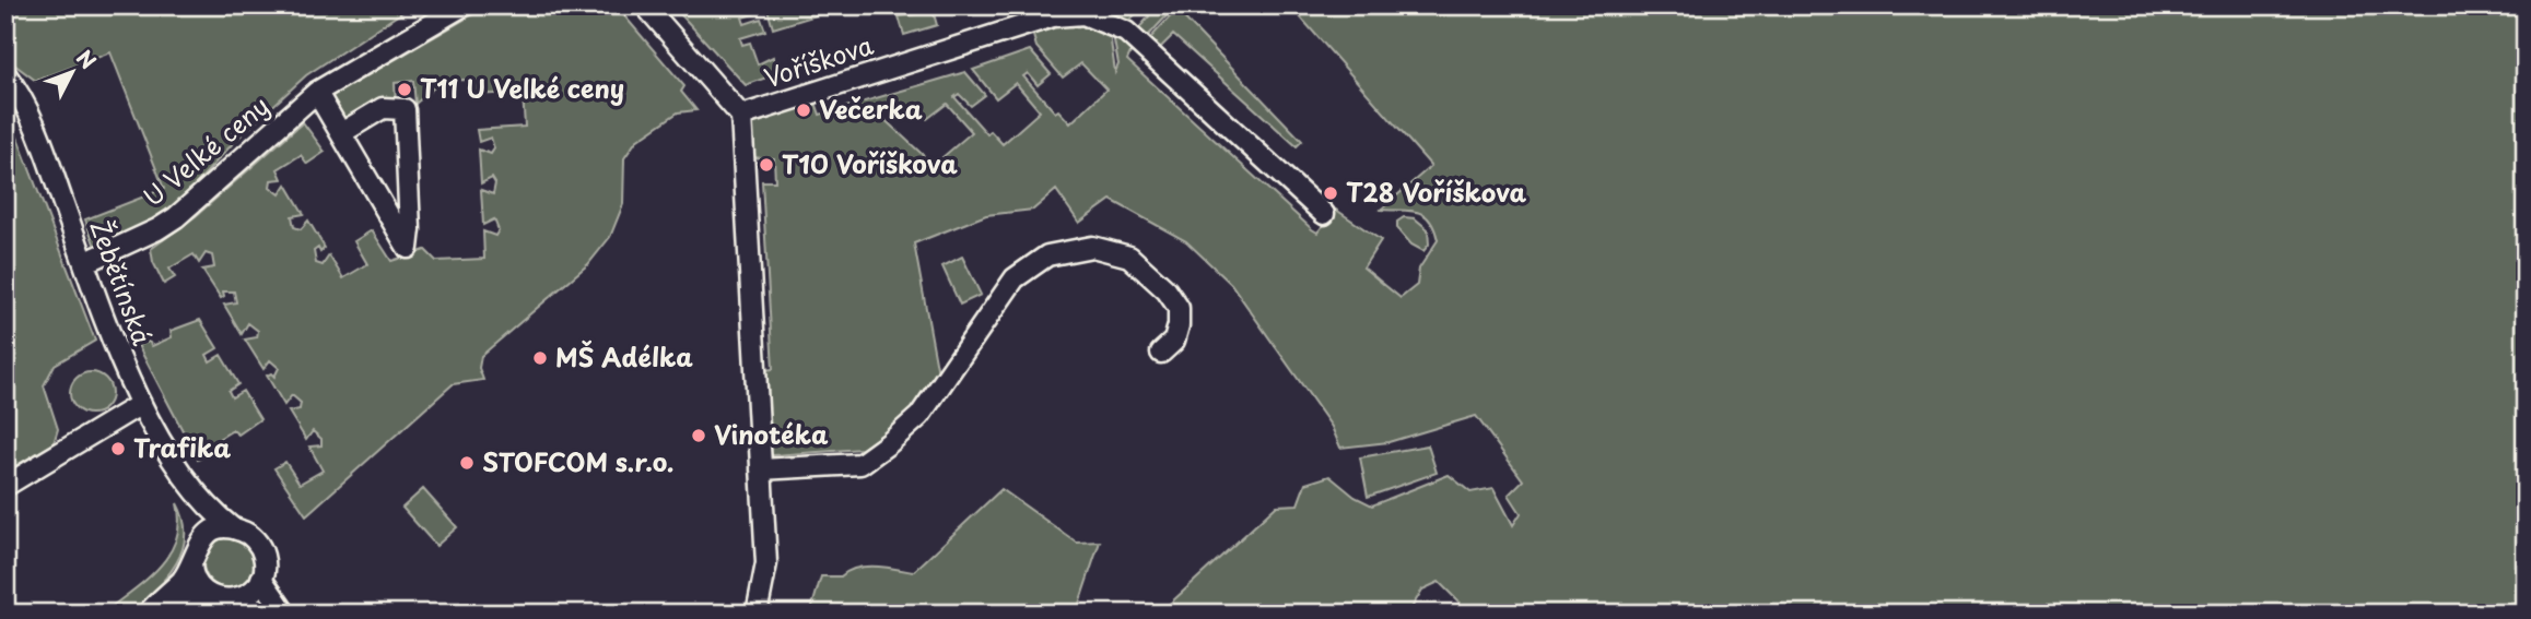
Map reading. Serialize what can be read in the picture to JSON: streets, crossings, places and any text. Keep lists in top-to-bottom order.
{
  "streets": {
    "street": ["Voříškova", "U Velké ceny", "Žebětínská"]
  },
  "crossings": [
    ["U Velké ceny", "Žebětínská"]
  ],
  "places": [
    "T11 U Velké ceny",
    "Večerka",
    "T10 Voříškova",
    "T28 Voříškova",
    "MŠ Adélka",
    "Vinotéka",
    "Trafika",
    "STOFCOM s.r.o."
  ],
  "north": "top right"
}
